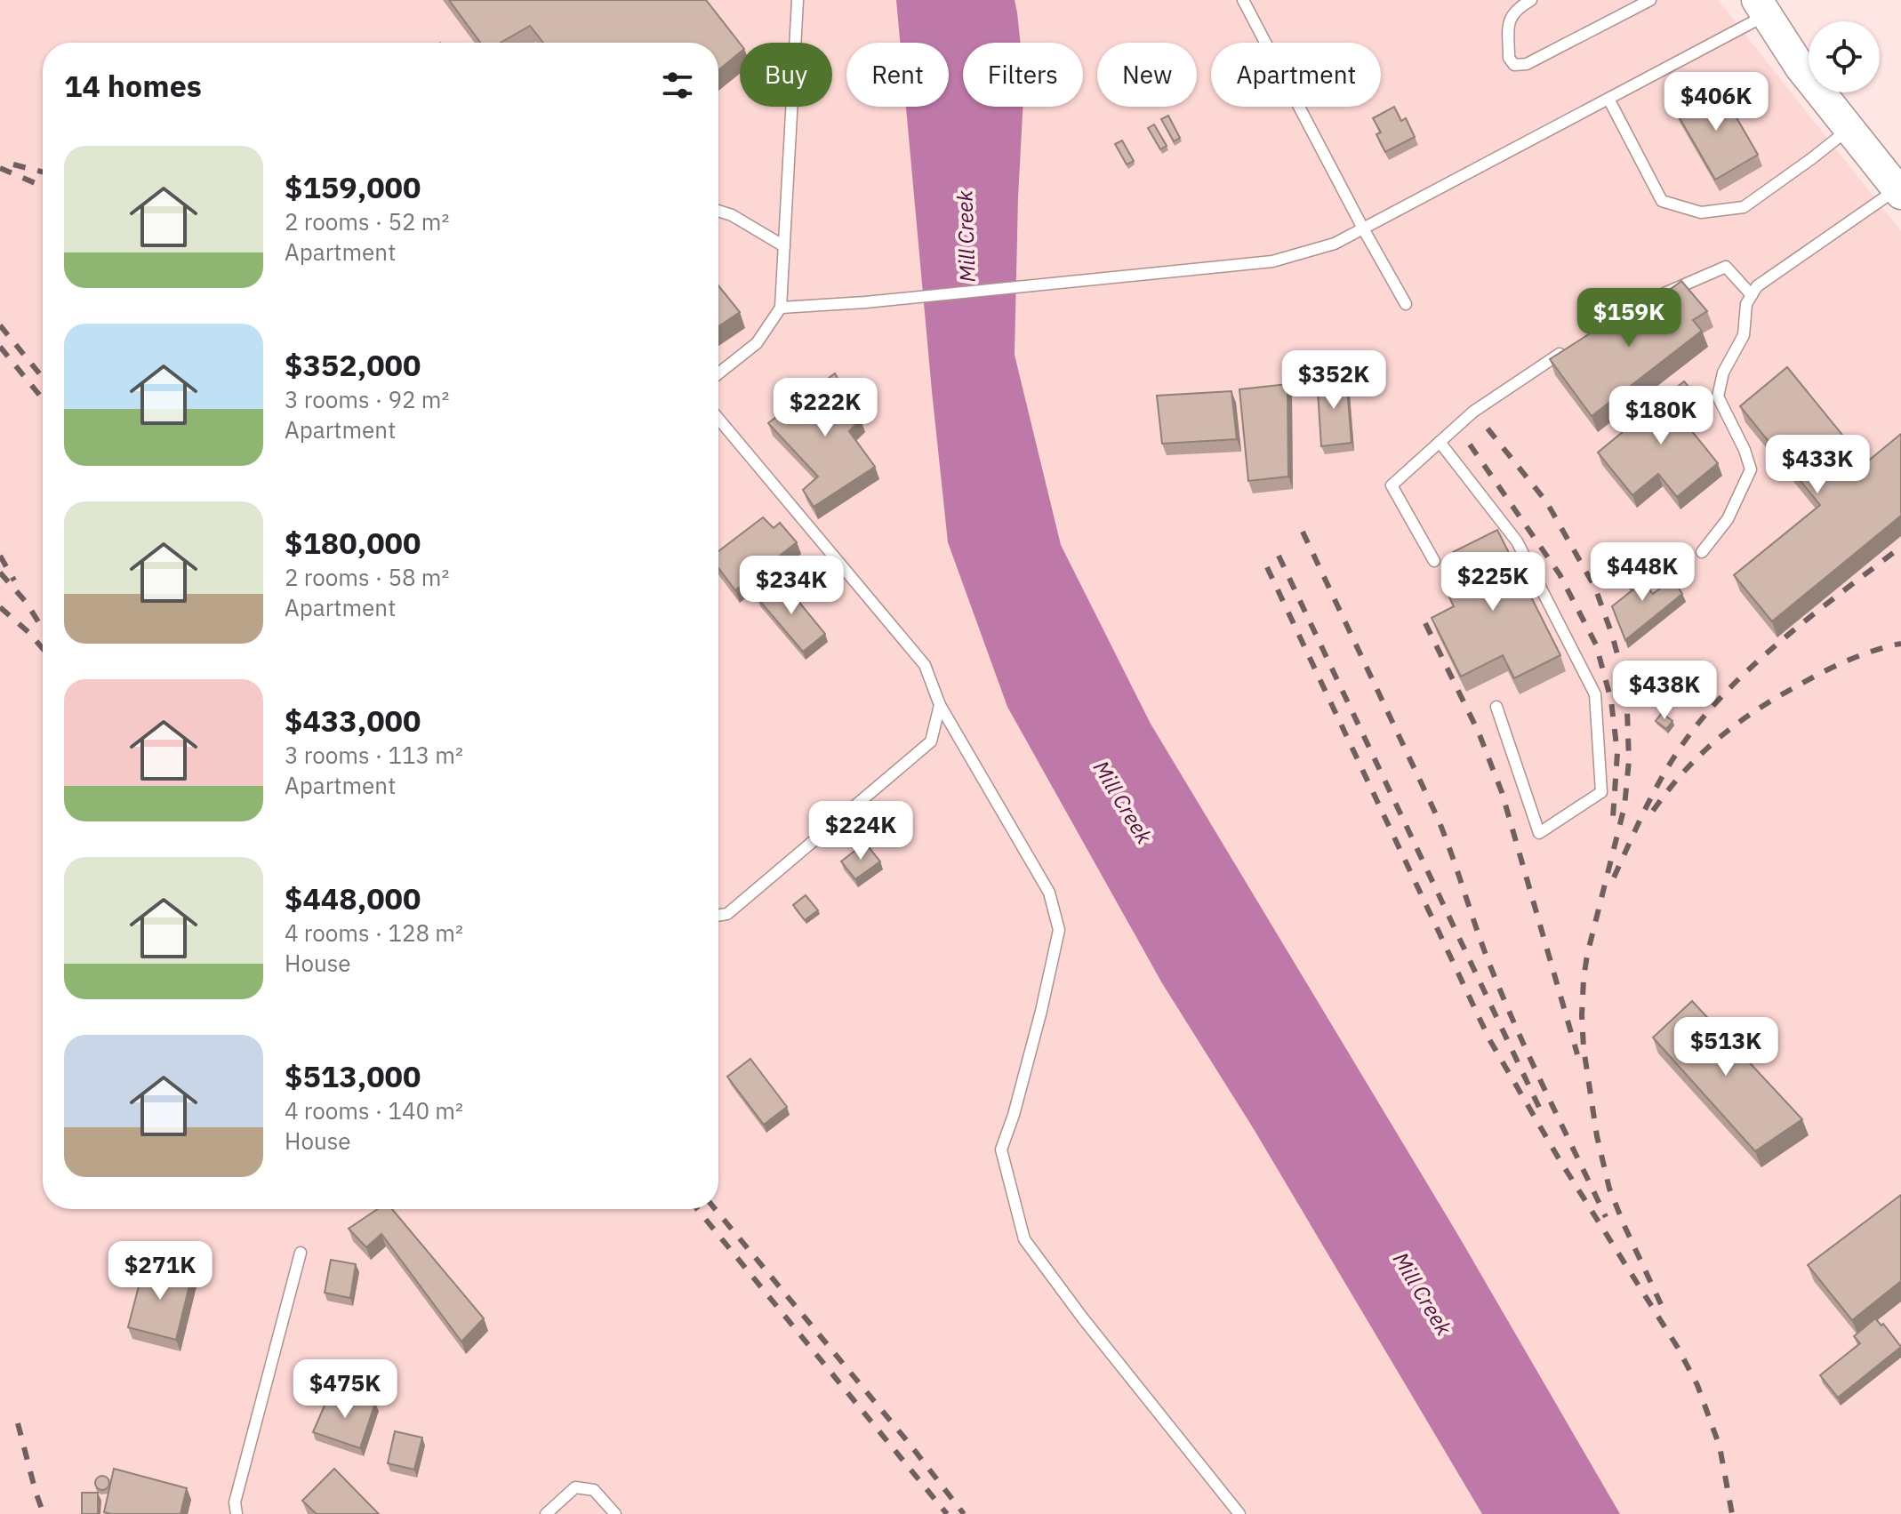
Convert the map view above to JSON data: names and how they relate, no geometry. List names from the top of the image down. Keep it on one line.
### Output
{"water":["Mill Creek"],"page":{"chip":["Buy","Rent","Filters","New","Apartment"],"heading":"14 homes","price":["$406K","$159K","$352K","$222K","$180K","$433K","$448K","$225K","$234K","$438K","$224K","$513K","$271K","$475K"],"list":[{"name":"$159,000","note":"2 rooms · 52 m² · Apartment"},{"name":"$352,000","note":"3 rooms · 92 m² · Apartment"},{"name":"$180,000","note":"2 rooms · 58 m² · Apartment"},{"name":"$433,000","note":"3 rooms · 113 m² · Apartment"},{"name":"$448,000","note":"4 rooms · 128 m² · House"},{"name":"$513,000","note":"4 rooms · 140 m² · House"}]}}
